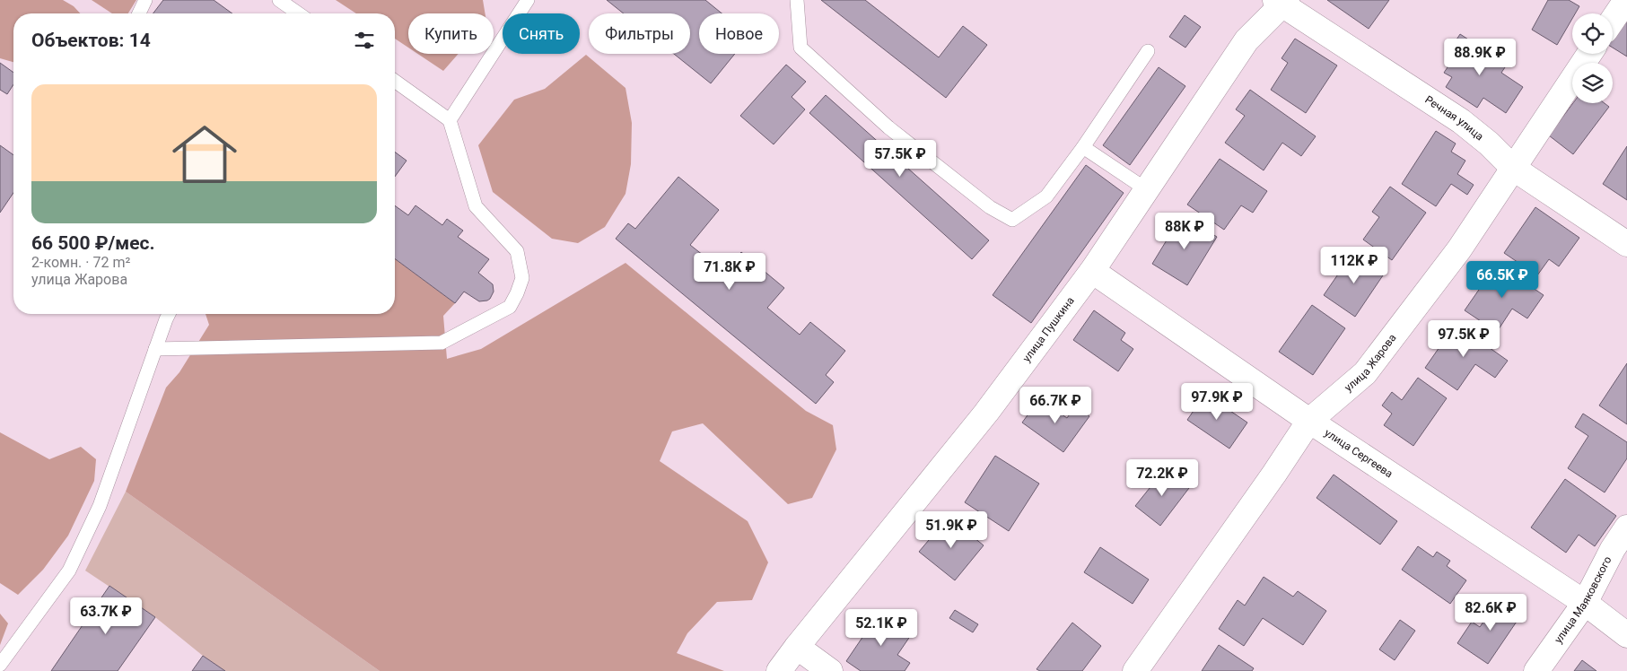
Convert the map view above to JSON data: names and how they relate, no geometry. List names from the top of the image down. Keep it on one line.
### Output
{"streets":{"street":["Речная улица","улица Пушкина","улица Жарова","улица Сергеева","улица Маяковского"]},"crossings":[["Речная улица","улица Пушкина"],["Речная улица","улица Жарова"],["улица Пушкина","улица Сергеева"],["улица Жарова","улица Сергеева"],["улица Сергеева","улица Маяковского"]],"page":{"chip":["Купить","Снять","Фильтры","Новое"],"heading":"Объектов: 14","price":["88.9K ₽","57.5K ₽","88K ₽","112K ₽","71.8K ₽","66.5K ₽","97.5K ₽","97.9K ₽","66.7K ₽","72.2K ₽","51.9K ₽","82.6K ₽","63.7K ₽","52.1K ₽"],"list":[{"name":"66 500 ₽/мес.","note":"2-комн. · 72 m² · улица Жарова"}]}}
